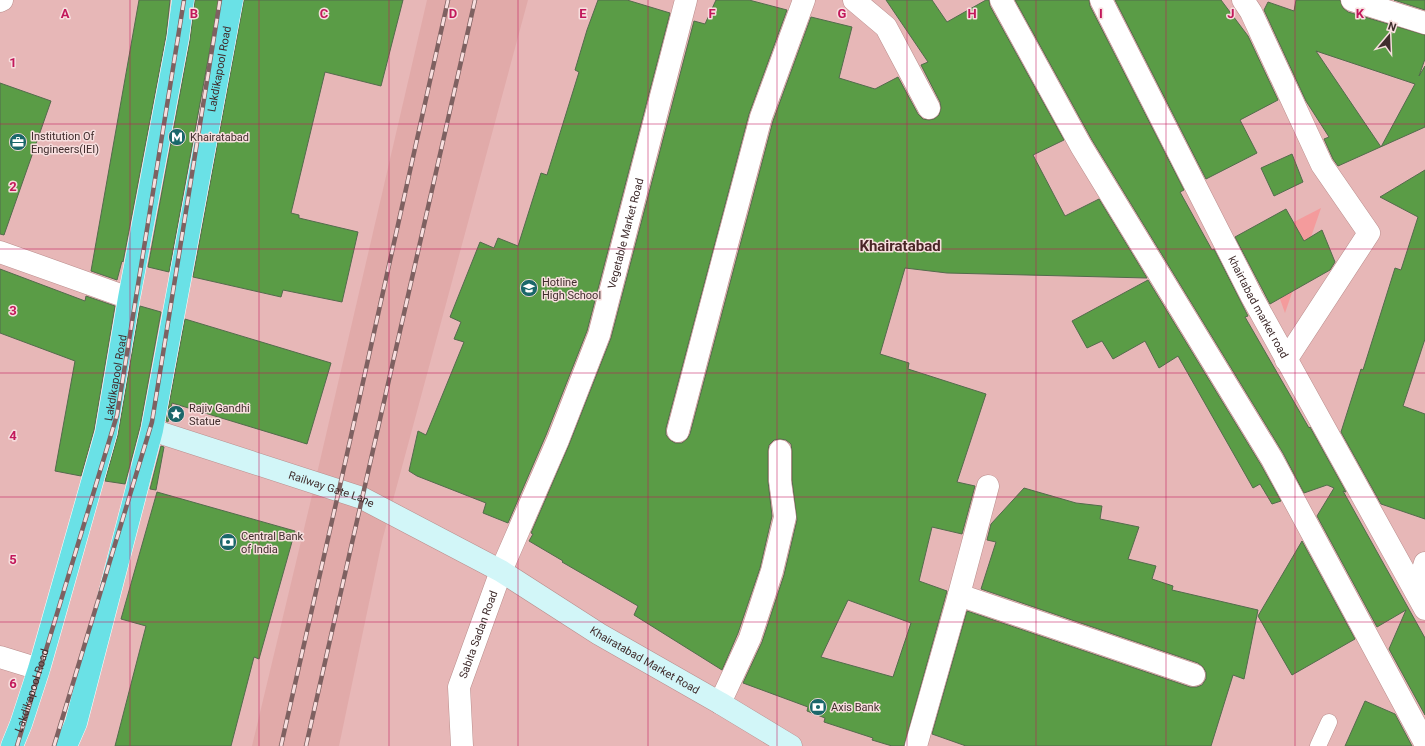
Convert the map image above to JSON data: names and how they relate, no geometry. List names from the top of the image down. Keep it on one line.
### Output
{"streets":{"highway":["Lakdikapool Road"],"street":["Vegetable Market Road","khairtabad market road","Railway Gate Lane","Sabita Sadan Road","Khairatabad Market Road"]},"crossings":[["Lakdikapool Road","Railway Gate Lane"],["Vegetable Market Road","Railway Gate Lane"],["Vegetable Market Road","Sabita Sadan Road"],["Vegetable Market Road","Khairatabad Market Road"],["Railway Gate Lane","Sabita Sadan Road"],["Railway Gate Lane","Khairatabad Market Road"],["Sabita Sadan Road","Khairatabad Market Road"]],"districts":["Khairatabad"],"places":{"metro station":["Khairatabad"],"office":["Institution Of Engineers(IEI)"],"school or university":["Hotline High School"],"place":["Rajiv Gandhi Statue"],"bank":["Central Bank of India","Axis Bank"]},"north":"top","grid":{"columns":["A","B","C","D","E","F","G","H","I","J","K"],"rows":["1","2","3","4","5","6"]}}
